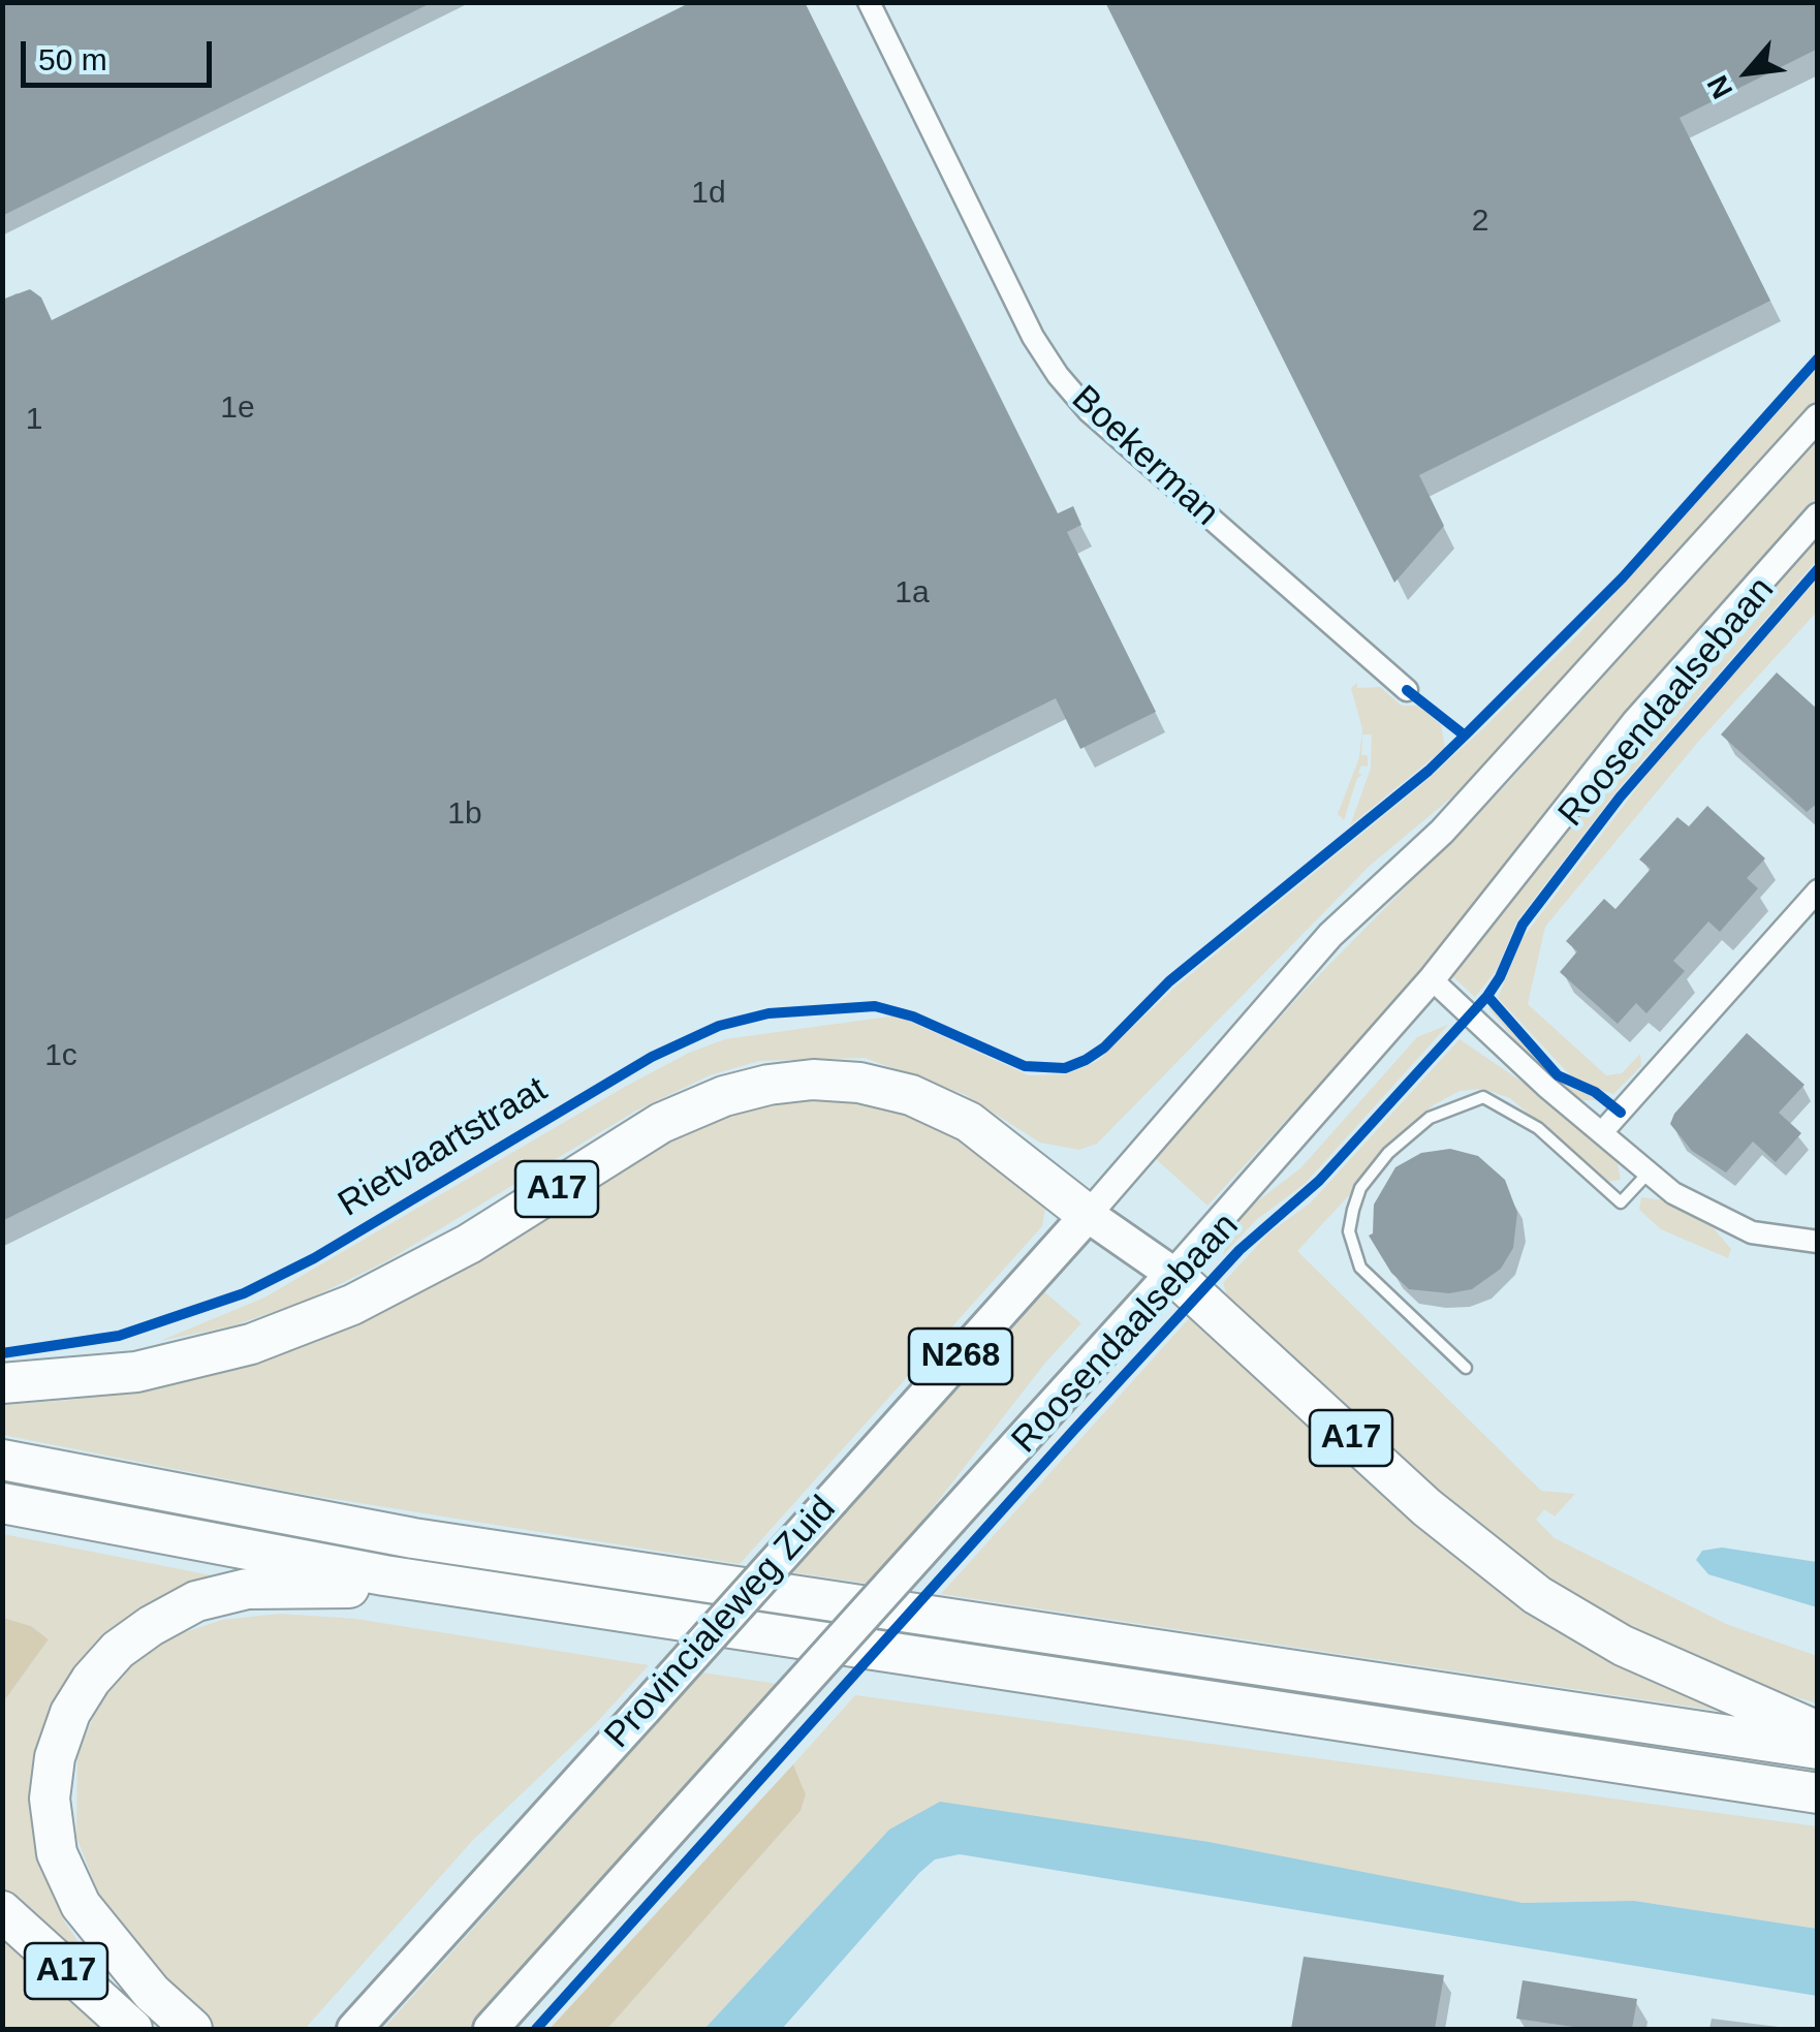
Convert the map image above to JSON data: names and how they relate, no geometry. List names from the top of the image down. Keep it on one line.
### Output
{"streets":{"highway":["A17"],"main road":["N268","Provincialeweg Zuid"],"street":["Boekerman","Roosendaalsebaan"],"cycle path":["Rietvaartstraat"]},"crossings":[["Roosendaalsebaan","A17"],["Roosendaalsebaan","N268"],["Roosendaalsebaan","Provincialeweg Zuid"],["A17","N268"],["A17","Provincialeweg Zuid"]],"house_numbers":["1d","2","1e","1","1a","1b","1c"],"scale_bar":"50 m","north":"bottom left"}
